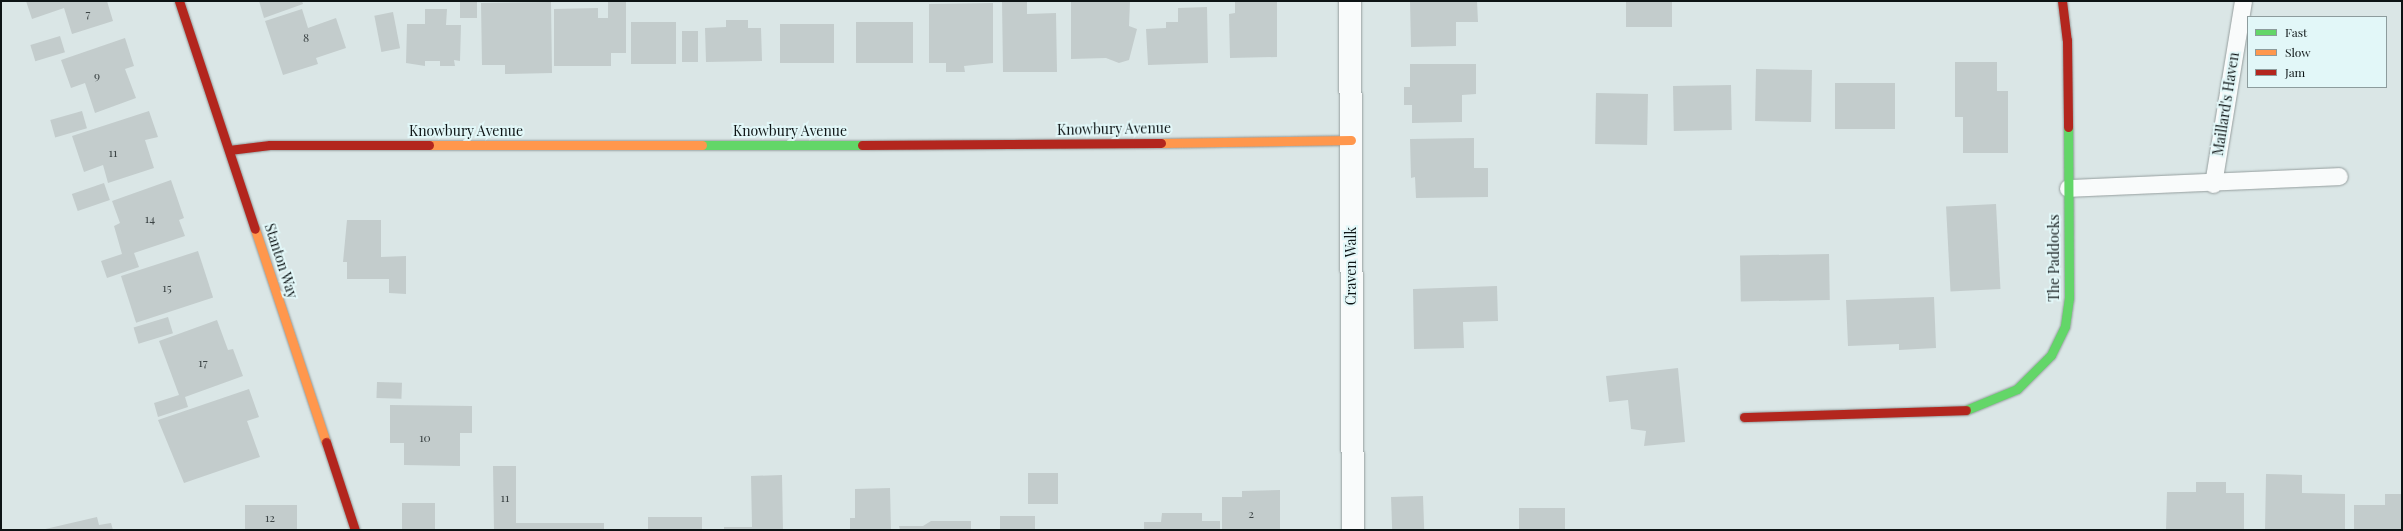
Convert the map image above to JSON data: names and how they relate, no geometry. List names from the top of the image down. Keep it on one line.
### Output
{"streets":{"street":["Knowbury Avenue","The Paddocks","Stanton Way","Craven Walk"],"lane":["Maillard's Haven"]},"crossings":[["Knowbury Avenue","Stanton Way"],["Knowbury Avenue","Craven Walk"]],"house_numbers":["7","8","9","11","14","15","17","10","11","2","12"],"legend":["Fast","Slow","Jam"]}
